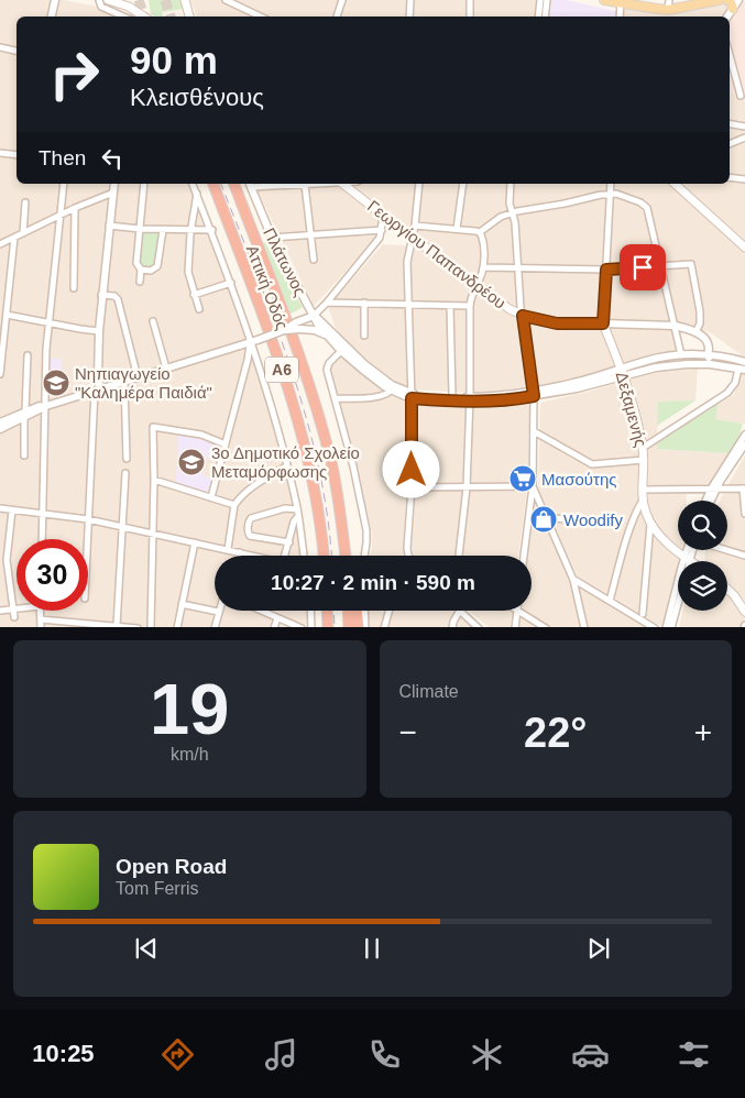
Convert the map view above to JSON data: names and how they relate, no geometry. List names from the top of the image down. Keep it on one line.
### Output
{"streets":{"highway":["Αττική Οδός","Α6"],"main road":["Γεωργίου Παπανδρέου","Δεξαμενής"],"street":["Πλάτωνος"]},"crossings":[["Γεωργίου Παπανδρέου","Δεξαμενής"]],"places":{"school or university":["Νηπιαγωγείο \"Καλημέρα Παιδιά\"","3ο Δημοτικό Σχολείο Μεταμόρφωσης"],"supermarket":["Μασούτης"],"shop":["Woodify"]},"page":{"turn":["90 m","Κλεισθένους"],"then":"Then","limit":"30","trip":"10:27 · 2 min · 590 m","tile":[["19","km/h"],"Climate"],"heat":["−","22°","+"],"song":["Open Road","Tom Ferris"],"tabs":"10:25"}}
